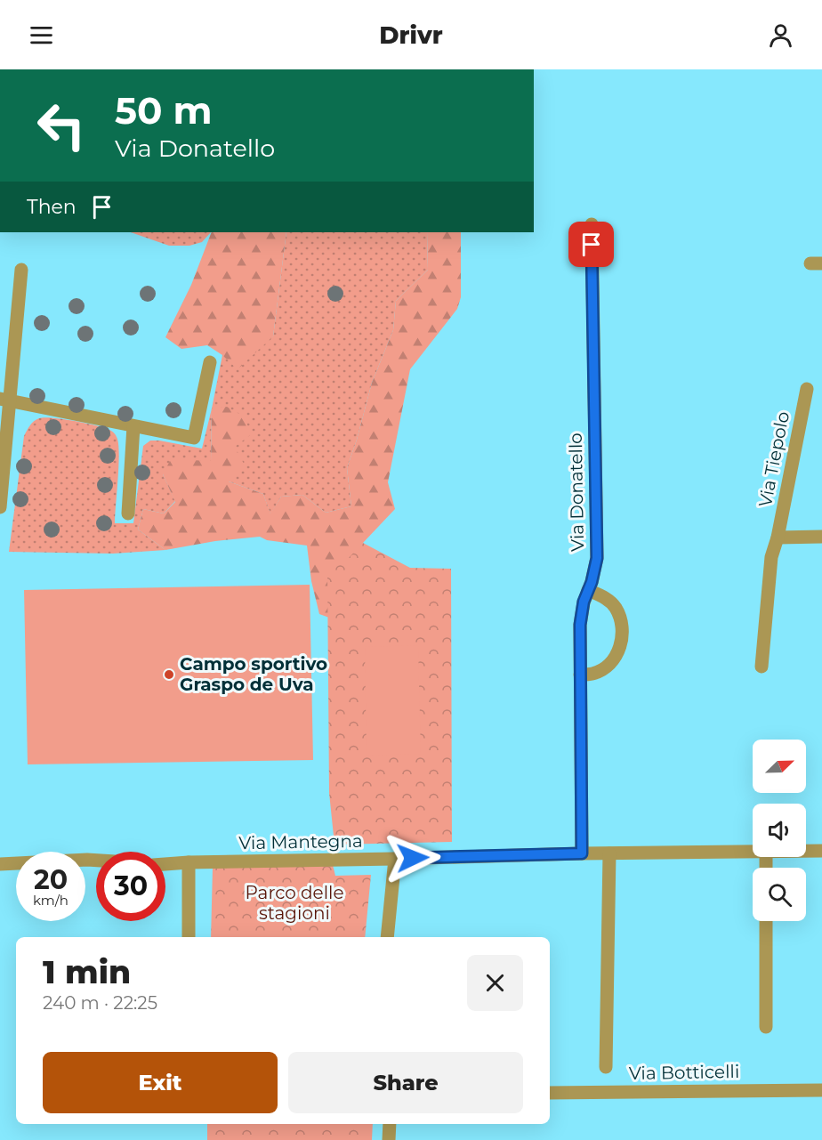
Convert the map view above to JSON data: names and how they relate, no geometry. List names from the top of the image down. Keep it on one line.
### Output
{"streets":{"street":["Via Tiepolo","Via Donatello","Via Mantegna","Via Botticelli"]},"crossings":[["Via Donatello","Via Mantegna"]],"parks":["Parco delle stagioni"],"places":["Campo sportivo Graspo de Uva"],"north":"top right","page":{"header":"Drivr","turn":["50 m","Via Donatello"],"then":"Then","speed":"20 km/h","limit":"30","heading":["1 min","240 m · 22:25"],"buttons":["Exit","Share"]}}
